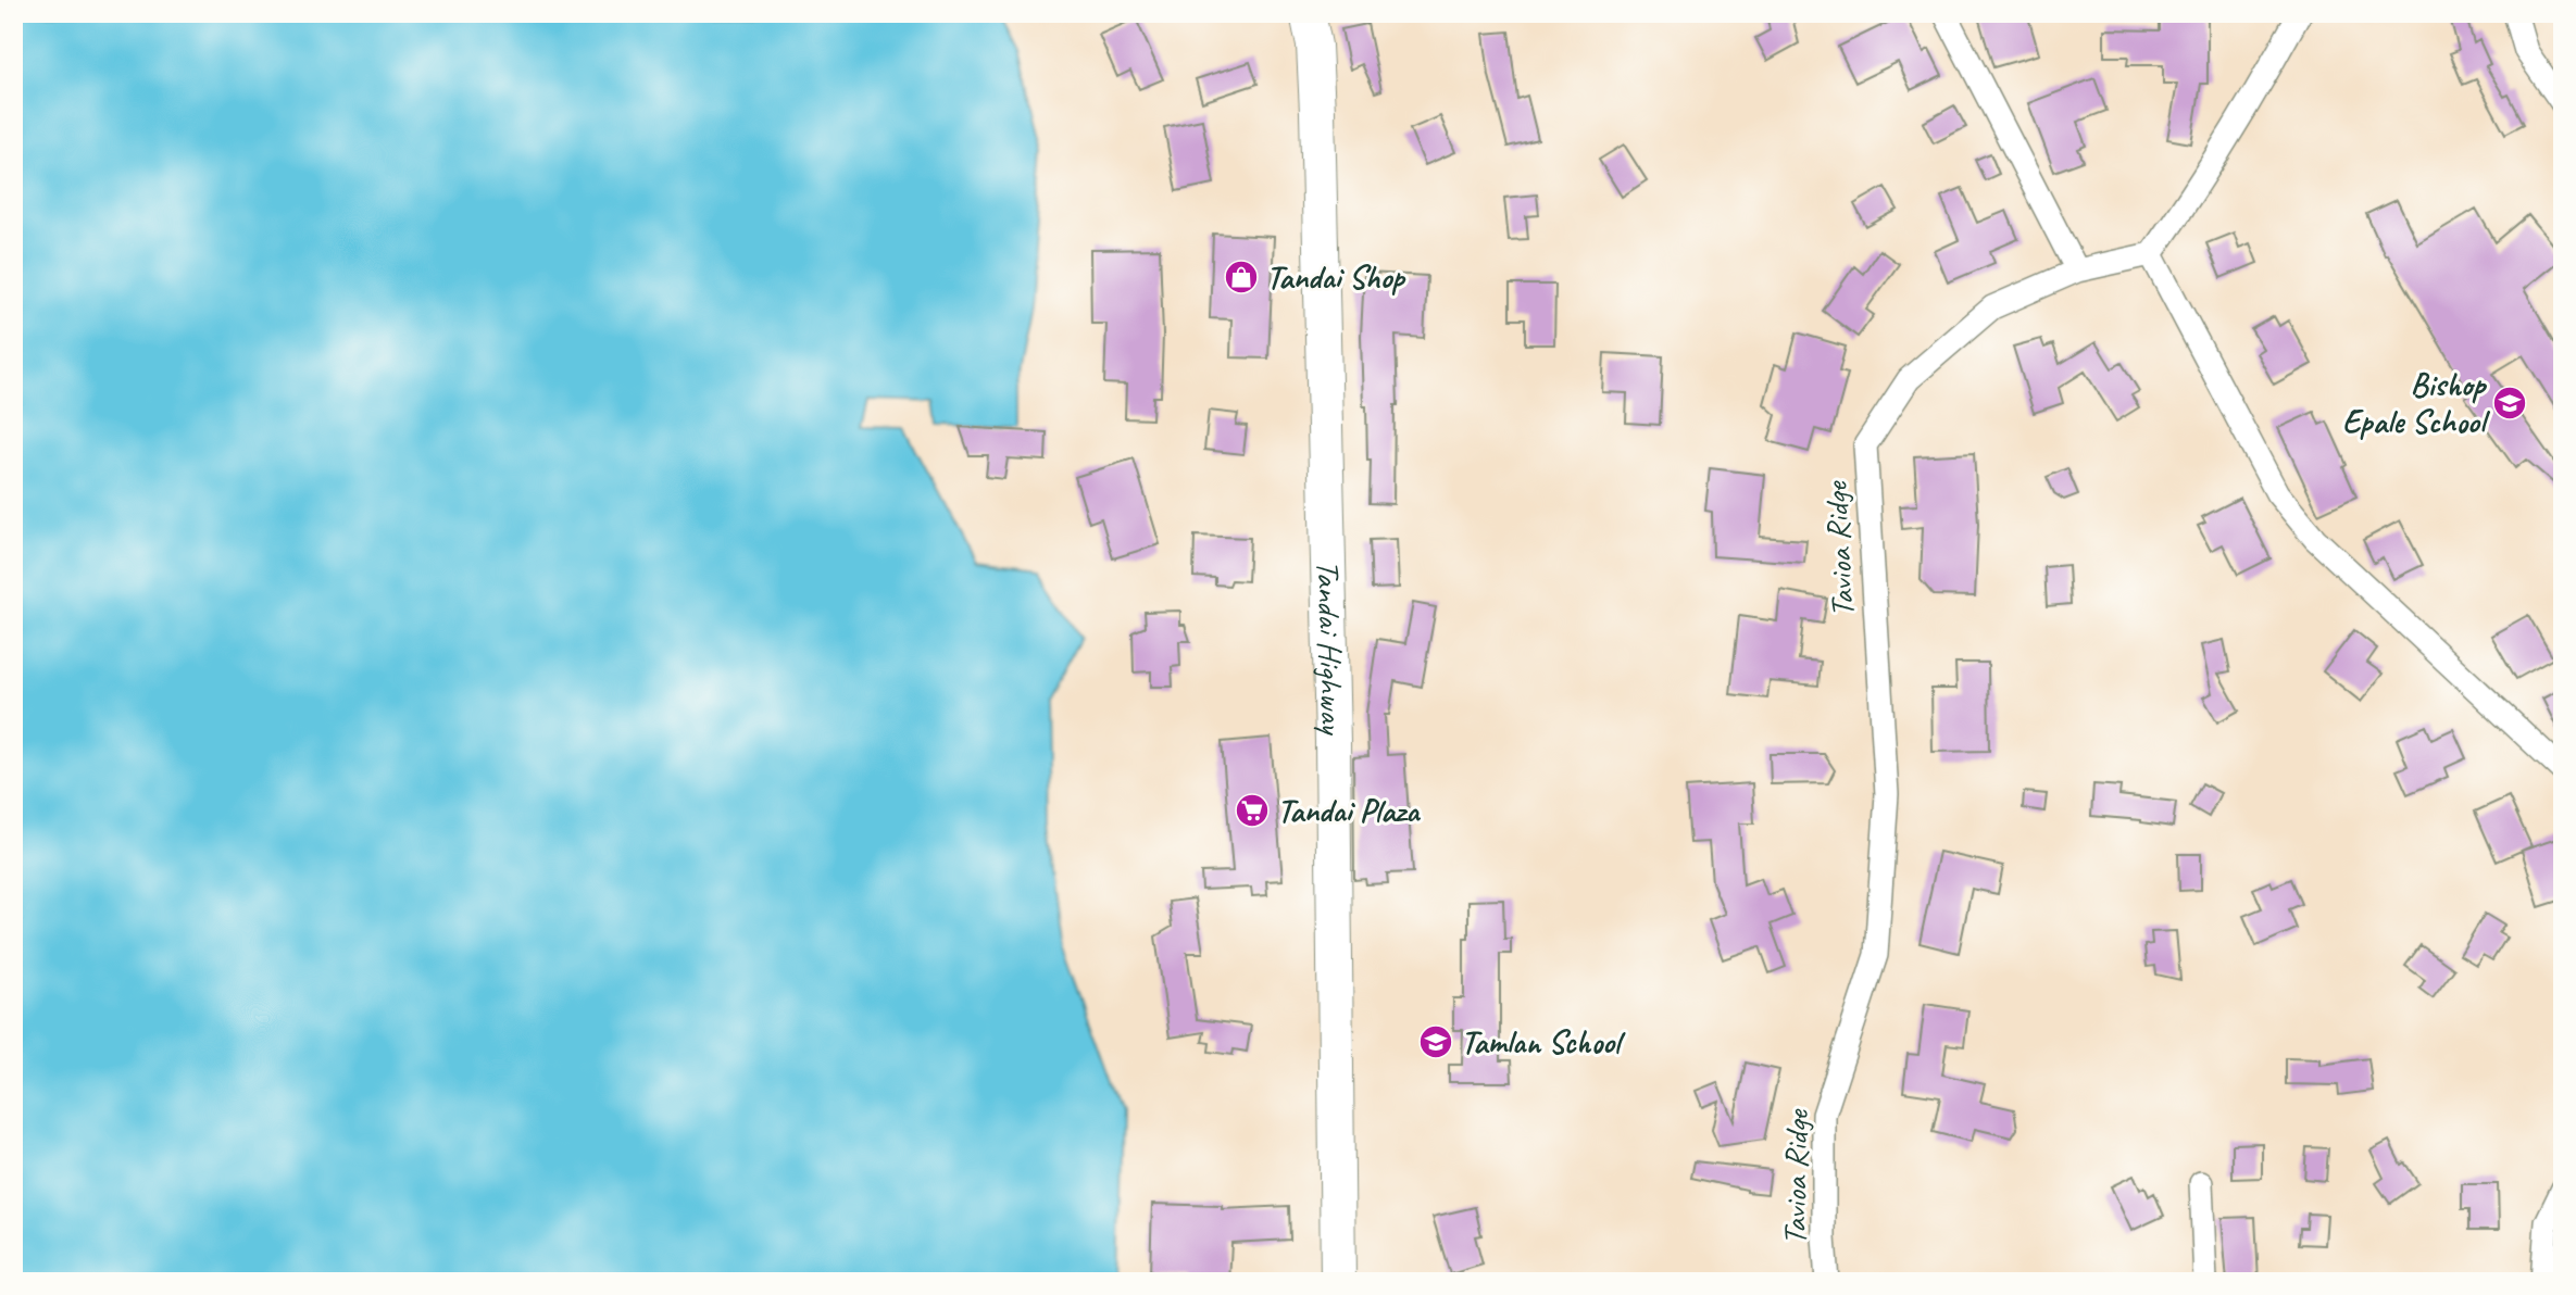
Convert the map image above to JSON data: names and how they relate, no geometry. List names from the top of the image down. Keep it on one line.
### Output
{"streets":{"main road":["Tandai Highway"],"street":["Tavioa Ridge"]},"places":{"shop":["Tandai Shop"],"school or university":["Bishop Epale School","Tamlan School"],"supermarket":["Tandai Plaza"]}}
